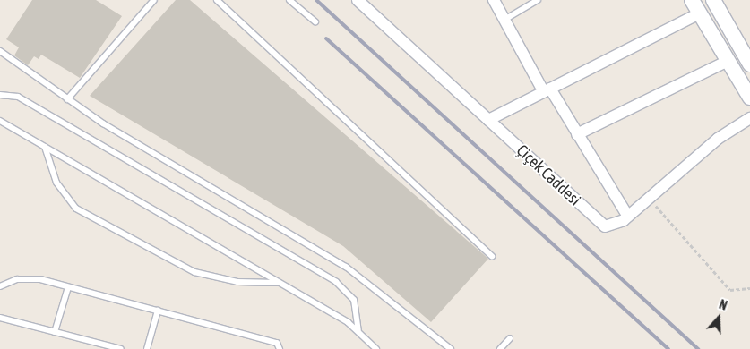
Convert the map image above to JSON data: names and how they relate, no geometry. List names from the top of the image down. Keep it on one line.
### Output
{"streets":{"street":["Çiçek Caddesi"]},"north":"top"}
